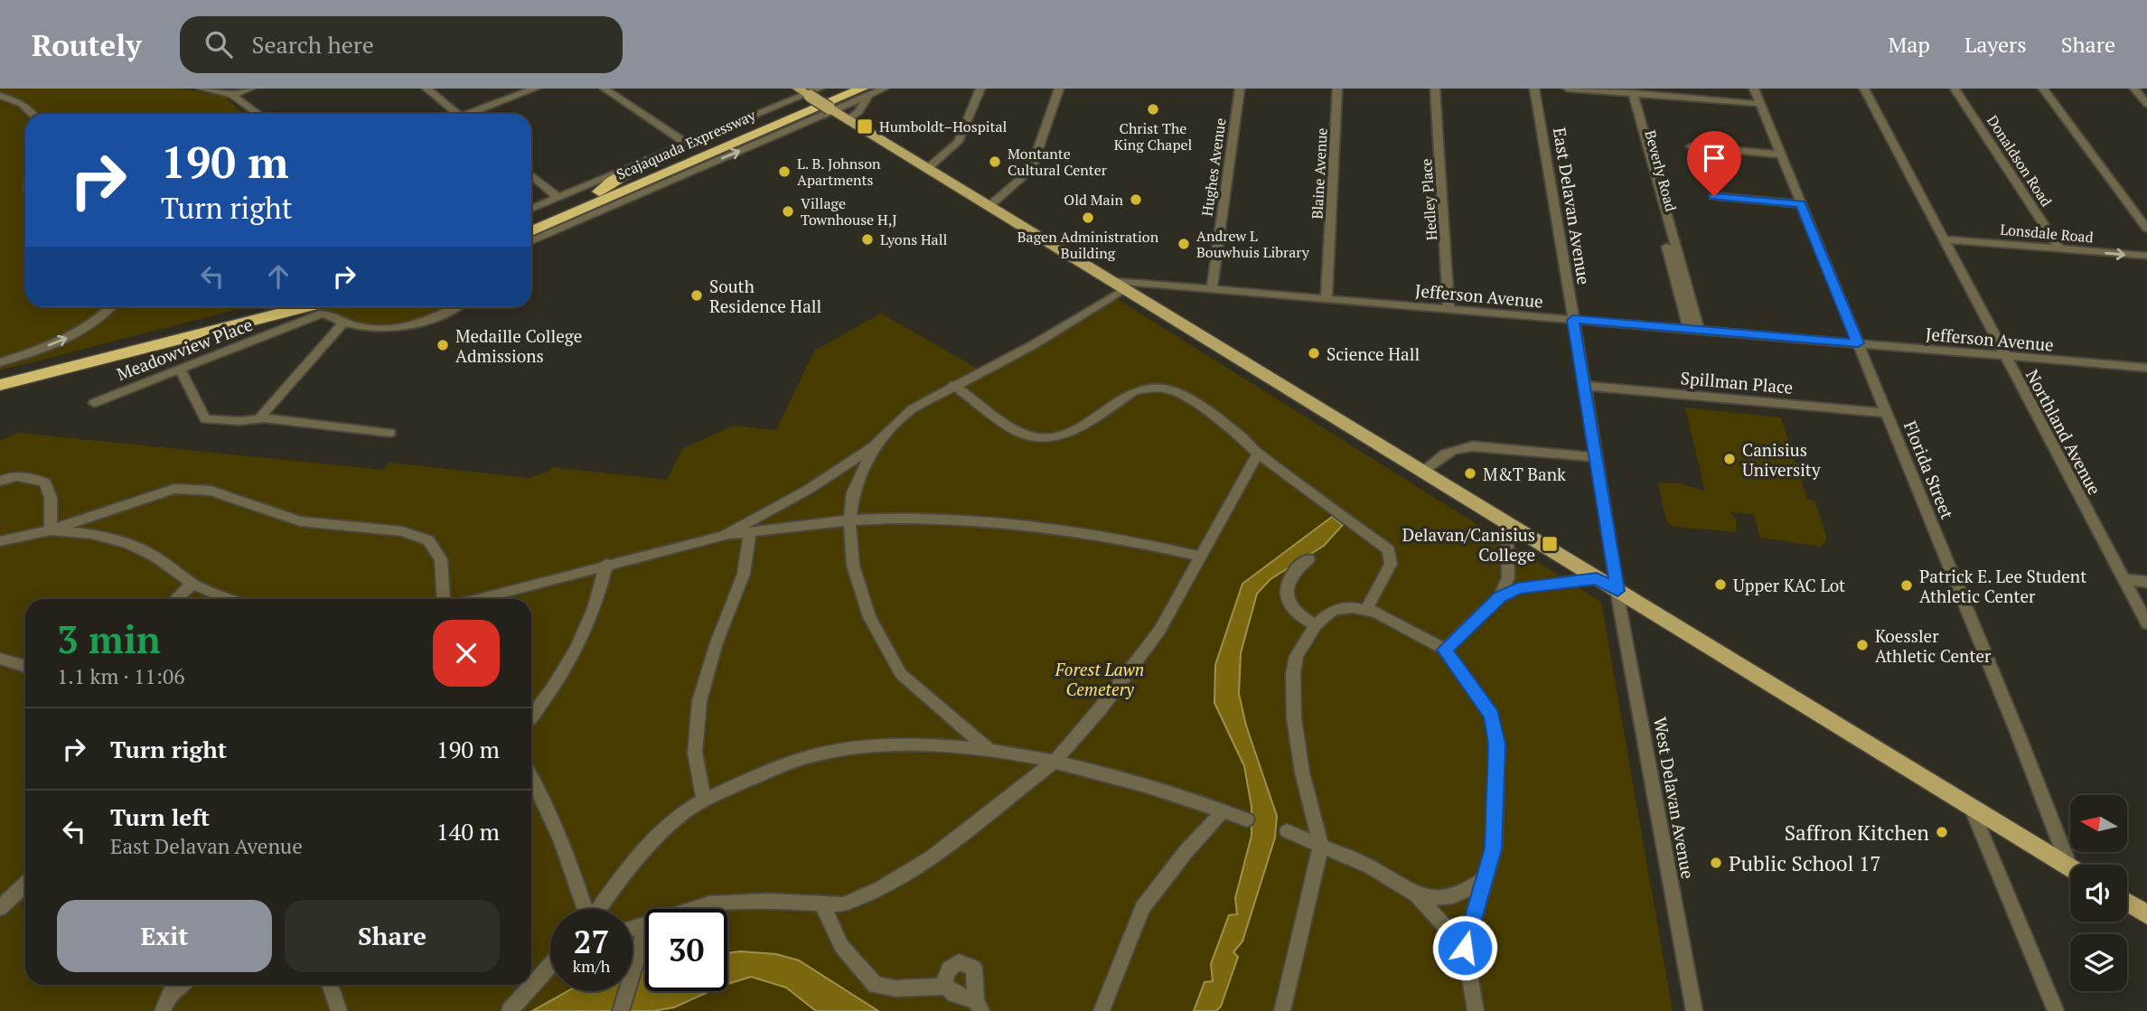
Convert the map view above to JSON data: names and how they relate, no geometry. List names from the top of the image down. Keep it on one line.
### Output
{"streets":{"highway":["Scajaquada Expressway"],"street":["Donaldson Road","Hughes Avenue","Beverly Road","Blaine Avenue","Hedley Place","East Delavan Avenue","Lonsdale Road","Jefferson Avenue","Meadowview Place","Spillman Place","Northland Avenue","Florida Street","West Delavan Avenue"]},"crossings":[["Donaldson Road","Lonsdale Road"],["Hughes Avenue","Jefferson Avenue"],["Beverly Road","Jefferson Avenue"],["Blaine Avenue","Jefferson Avenue"],["Hedley Place","Jefferson Avenue"],["East Delavan Avenue","Jefferson Avenue"],["East Delavan Avenue","Spillman Place"],["East Delavan Avenue","West Delavan Avenue"],["Lonsdale Road","Northland Avenue"],["Jefferson Avenue","Northland Avenue"],["Jefferson Avenue","Florida Street"],["Spillman Place","Florida Street"]],"one_way":["Lonsdale Road"],"parks":["Forest Lawn Cemetery"],"places":{"other":["Christ The King Chapel","Montante Cultural Center","L. B. Johnson Apartments","Old Main","Village Townhouse H,J","Bagen Administration Building","Lyons Hall","Andrew L Bouwhuis Library","South Residence Hall","Medaille College Admissions","Science Hall","Canisius University","M&T Bank","Upper KAC Lot","Patrick E. Lee Student Athletic Center","Koessler Athletic Center","Saffron Kitchen","Public School 17"],"transit":["Humboldt–Hospital","Delavan/Canisius College"]},"north":"left","page":{"header":"Routely","search":"Search here","nav":["Map","Layers","Share"],"turn":["190 m","Turn right"],"heading":["3 min","1.1 km · 11:06"],"list":[{"name":"Turn right","value":"190 m"},{"name":"Turn left","note":"East Delavan Avenue","value":"140 m"}],"buttons":["Exit","Share"],"speed":"27 km/h","limit":"30"}}
